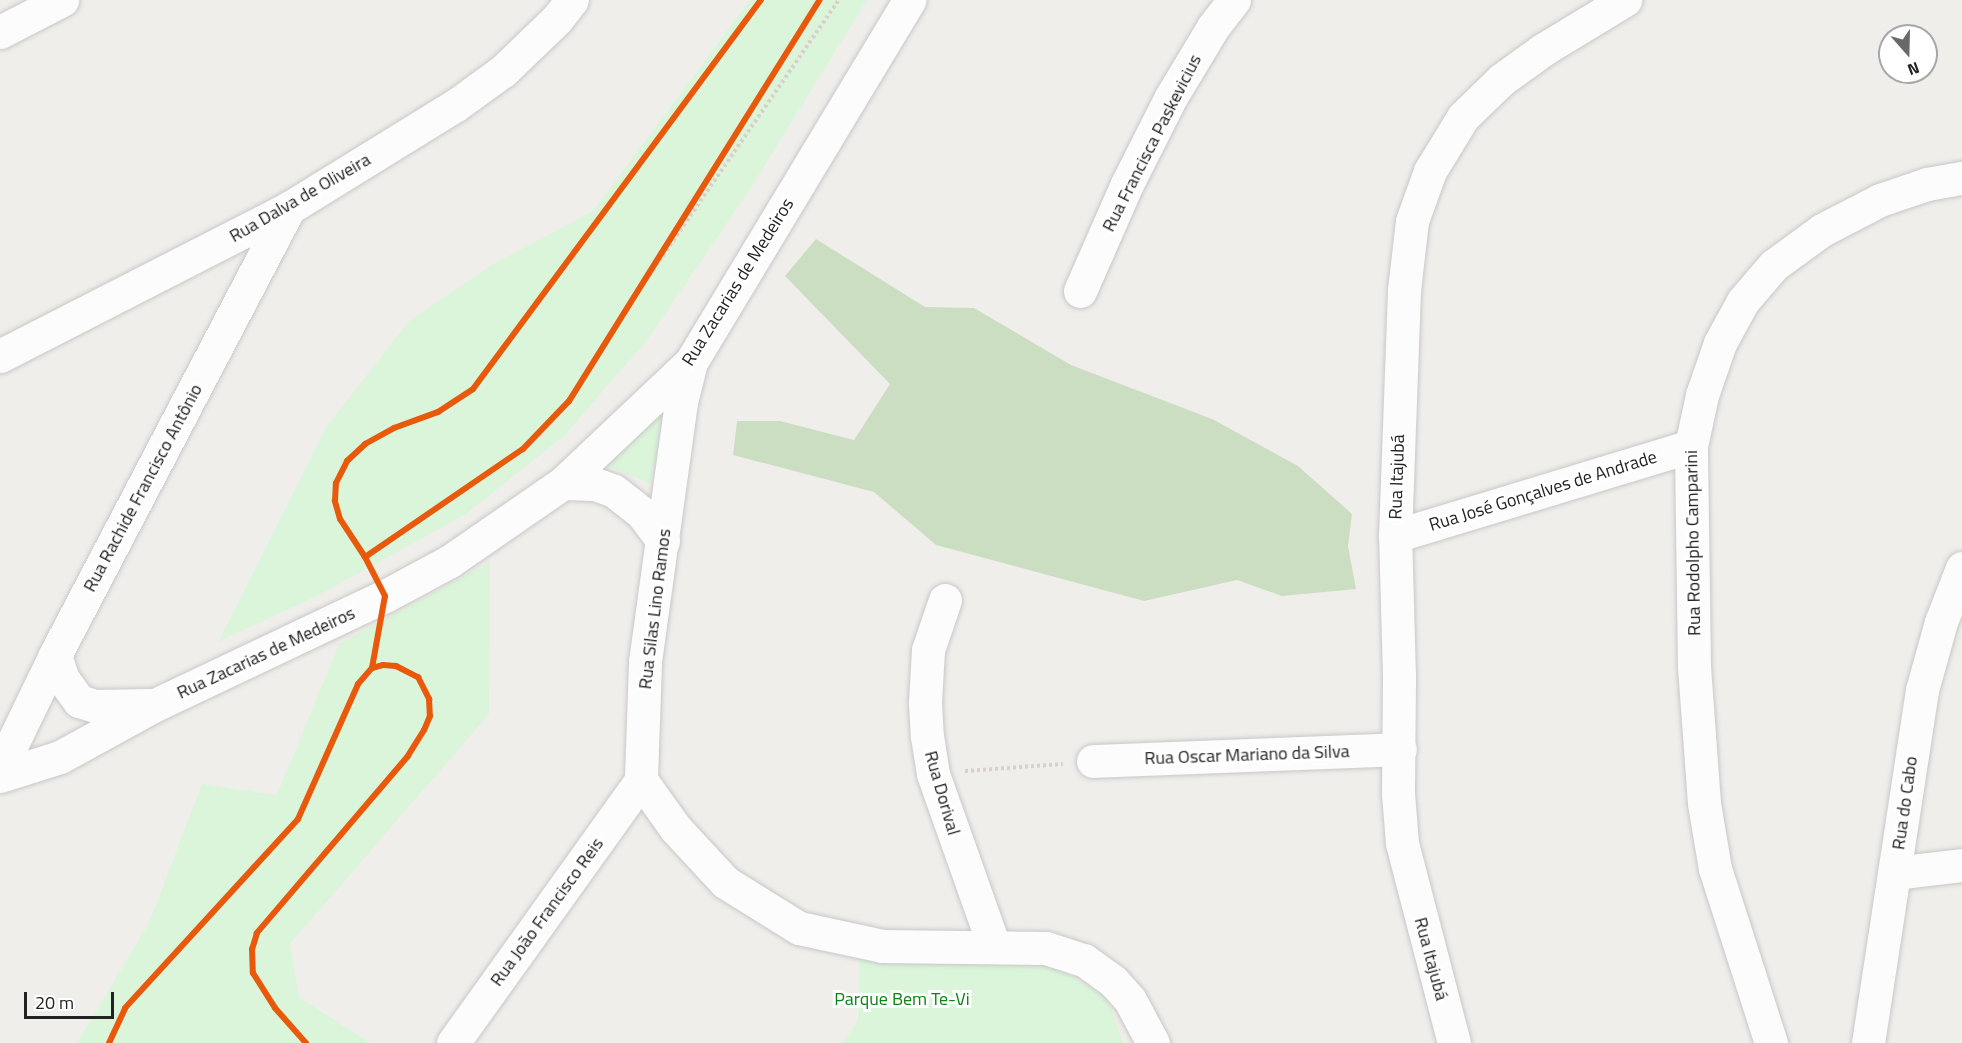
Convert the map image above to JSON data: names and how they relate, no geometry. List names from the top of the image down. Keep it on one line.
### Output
{"streets":{"street":["Rua Francisca Paskevicius","Rua Dalva de Oliveira","Rua Zacarias de Medeiros","Rua Itajubá","Rua Rachide Francisco Antônio","Rua José Gonçalves de Andrade","Rua Rodolpho Camparini","Rua Silas Lino Ramos","Rua Oscar Mariano da Silva","Rua Dorival","Rua do Cabo","Rua João Francisco Reis"]},"crossings":[["Rua Dalva de Oliveira","Rua Rachide Francisco Antônio"],["Rua Zacarias de Medeiros","Rua Silas Lino Ramos"],["Rua Itajubá","Rua José Gonçalves de Andrade"],["Rua Itajubá","Rua Oscar Mariano da Silva"],["Rua José Gonçalves de Andrade","Rua Rodolpho Camparini"],["Rua Silas Lino Ramos","Rua João Francisco Reis"]],"parks":["Parque Bem Te-Vi"],"scale_bar":"20 m","north":"bottom"}
